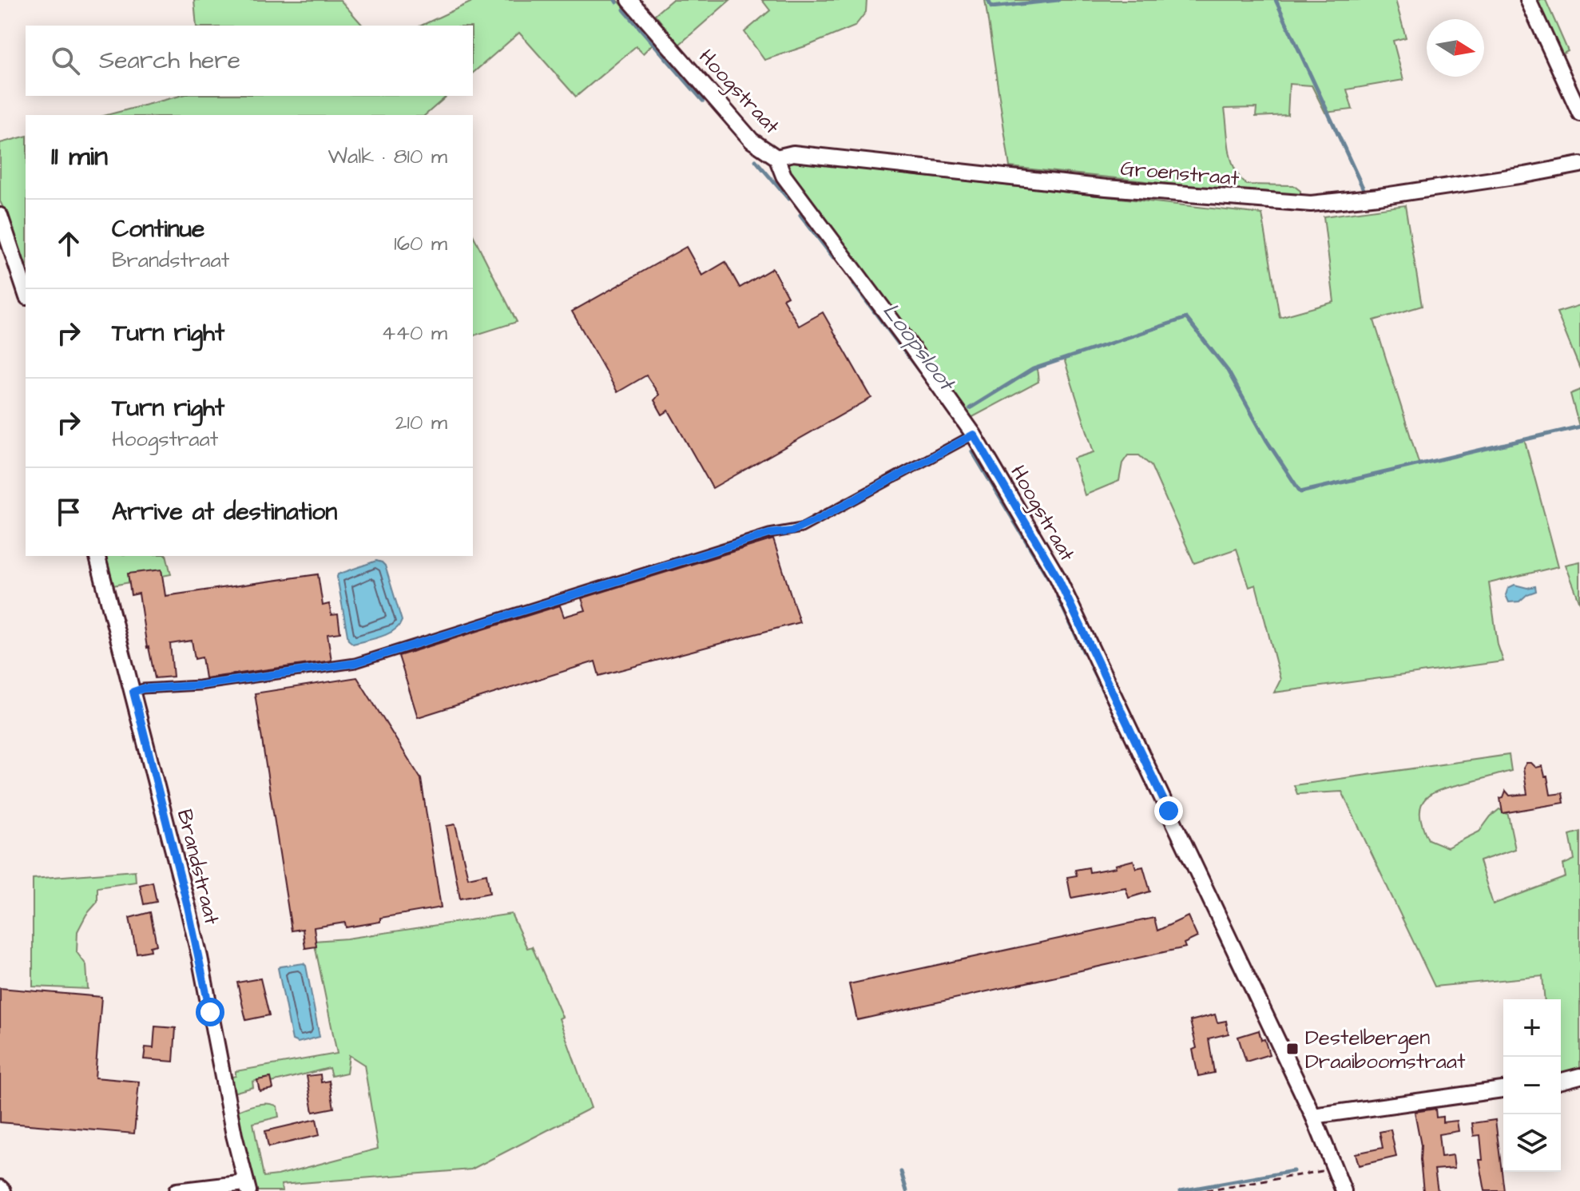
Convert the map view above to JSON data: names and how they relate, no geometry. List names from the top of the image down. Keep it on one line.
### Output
{"streets":{"street":["Hoogstraat","Groenstraat","Brandstraat"]},"crossings":[["Hoogstraat","Groenstraat"]],"water":["Loopsloot"],"places":{"transit":["Destelbergen Draaiboomstraat"]},"north":"right","page":{"search":"Search here","heading":["11 min","Walk · 810 m"],"list":[["Continue","Brandstraat","160 m"],["Turn right","440 m"],["Turn right","Hoogstraat","210 m"],"Arrive at destination"],"map_buttons":["+","−"]}}
